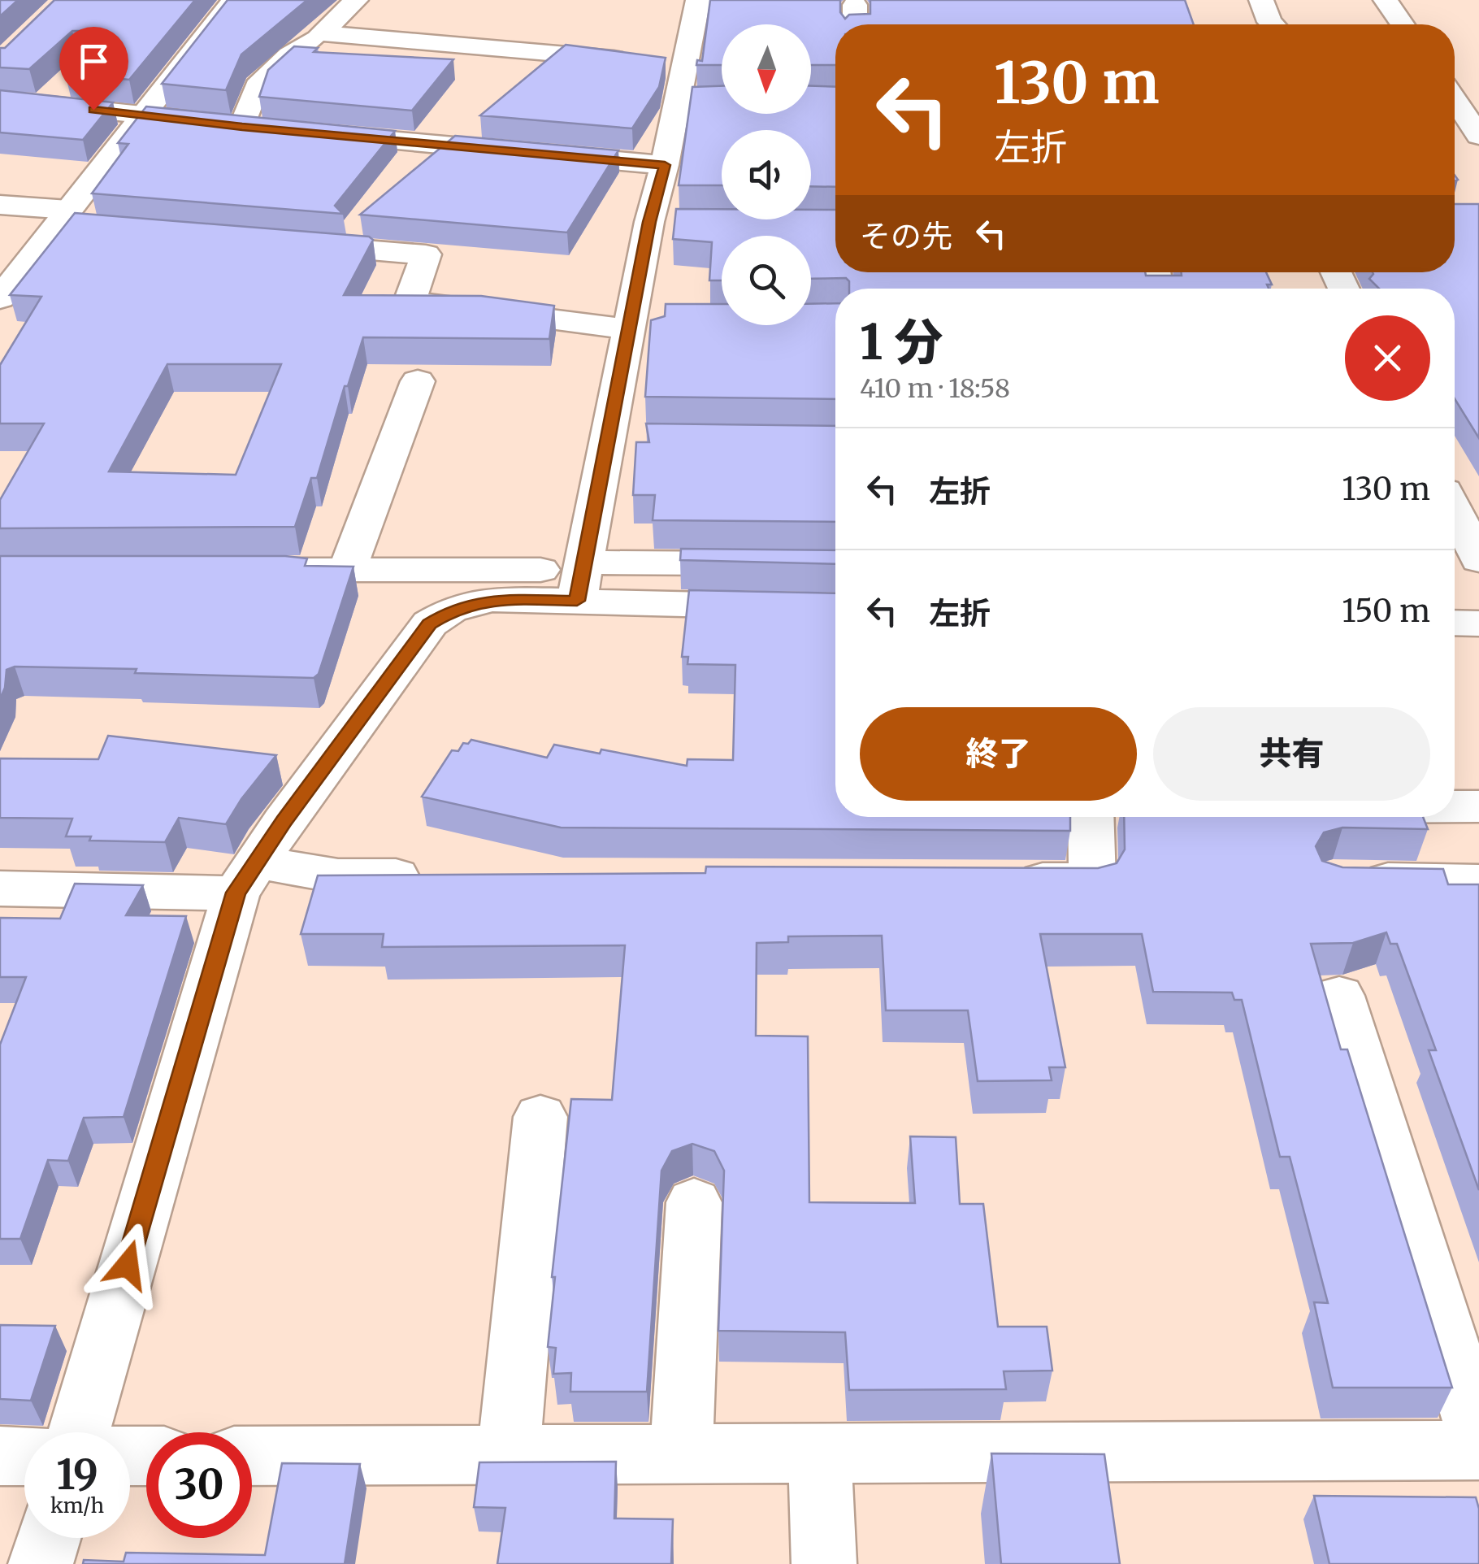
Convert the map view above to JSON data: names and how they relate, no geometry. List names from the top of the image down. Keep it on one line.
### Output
{"north":"bottom","page":{"turn":["130 m","左折"],"then":"その先","heading":["1 分","410 m · 18:58"],"list":[{"name":"左折","value":"130 m"},{"name":"左折","value":"150 m"}],"buttons":["終了","共有"],"speed":"19 km/h","limit":"30"}}
